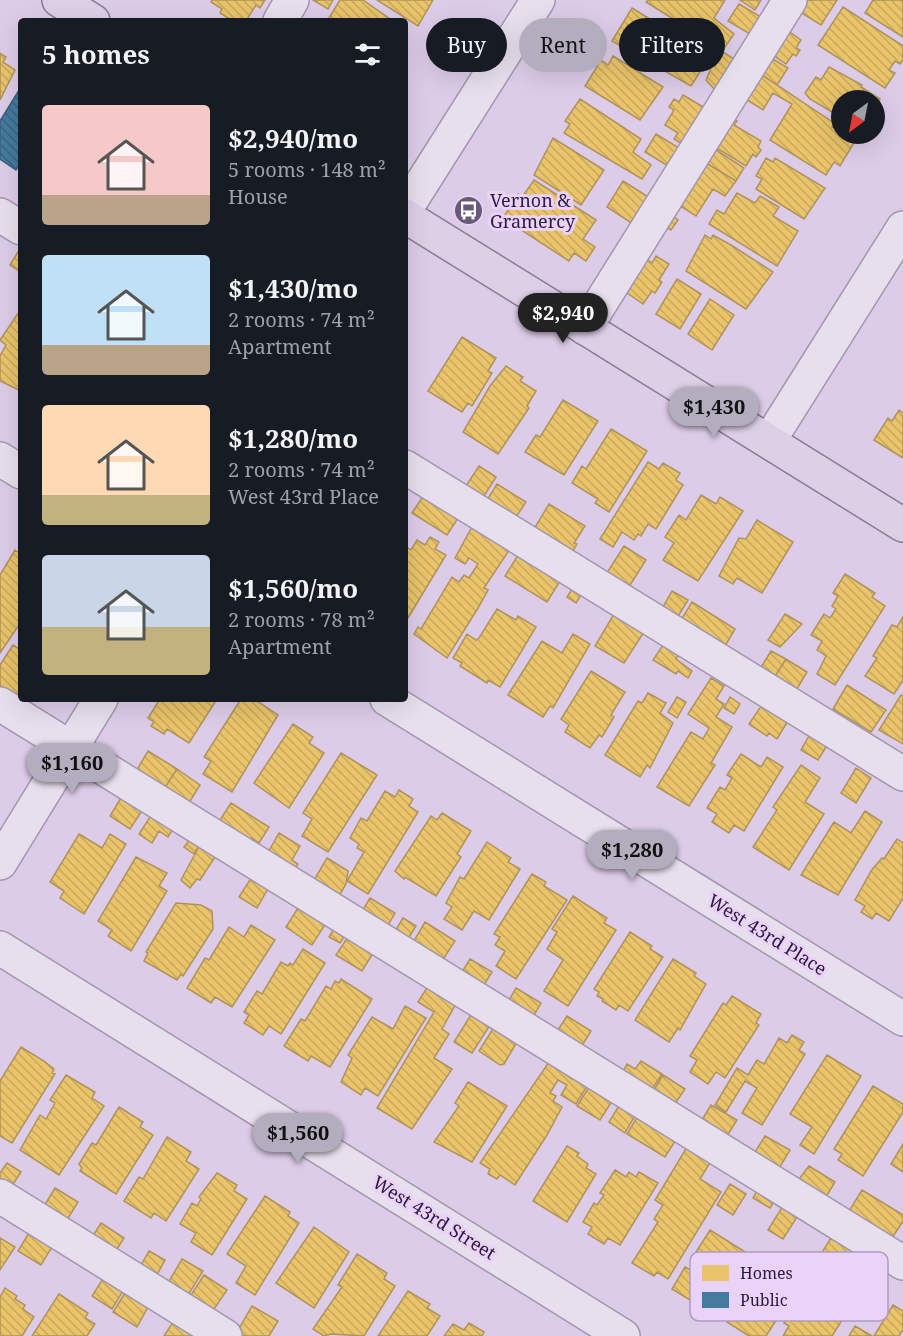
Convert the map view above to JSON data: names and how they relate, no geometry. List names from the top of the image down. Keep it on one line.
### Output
{"streets":{"street":["West 43rd Place","West 43rd Street"]},"places":{"bus stop":["Vernon & Gramercy"]},"legend":["Homes","Public"],"north":"bottom left","page":{"chip":["Buy","Rent","Filters"],"heading":"5 homes","list":[{"name":"$2,940/mo","note":"5 rooms · 148 m² · House"},{"name":"$1,430/mo","note":"2 rooms · 74 m² · Apartment"},{"name":"$1,280/mo","note":"2 rooms · 74 m² · West 43rd Place"},{"name":"$1,560/mo","note":"2 rooms · 78 m² · Apartment"}],"price":["$2,940","$1,430","$1,160","$1,280","$1,560"]}}
